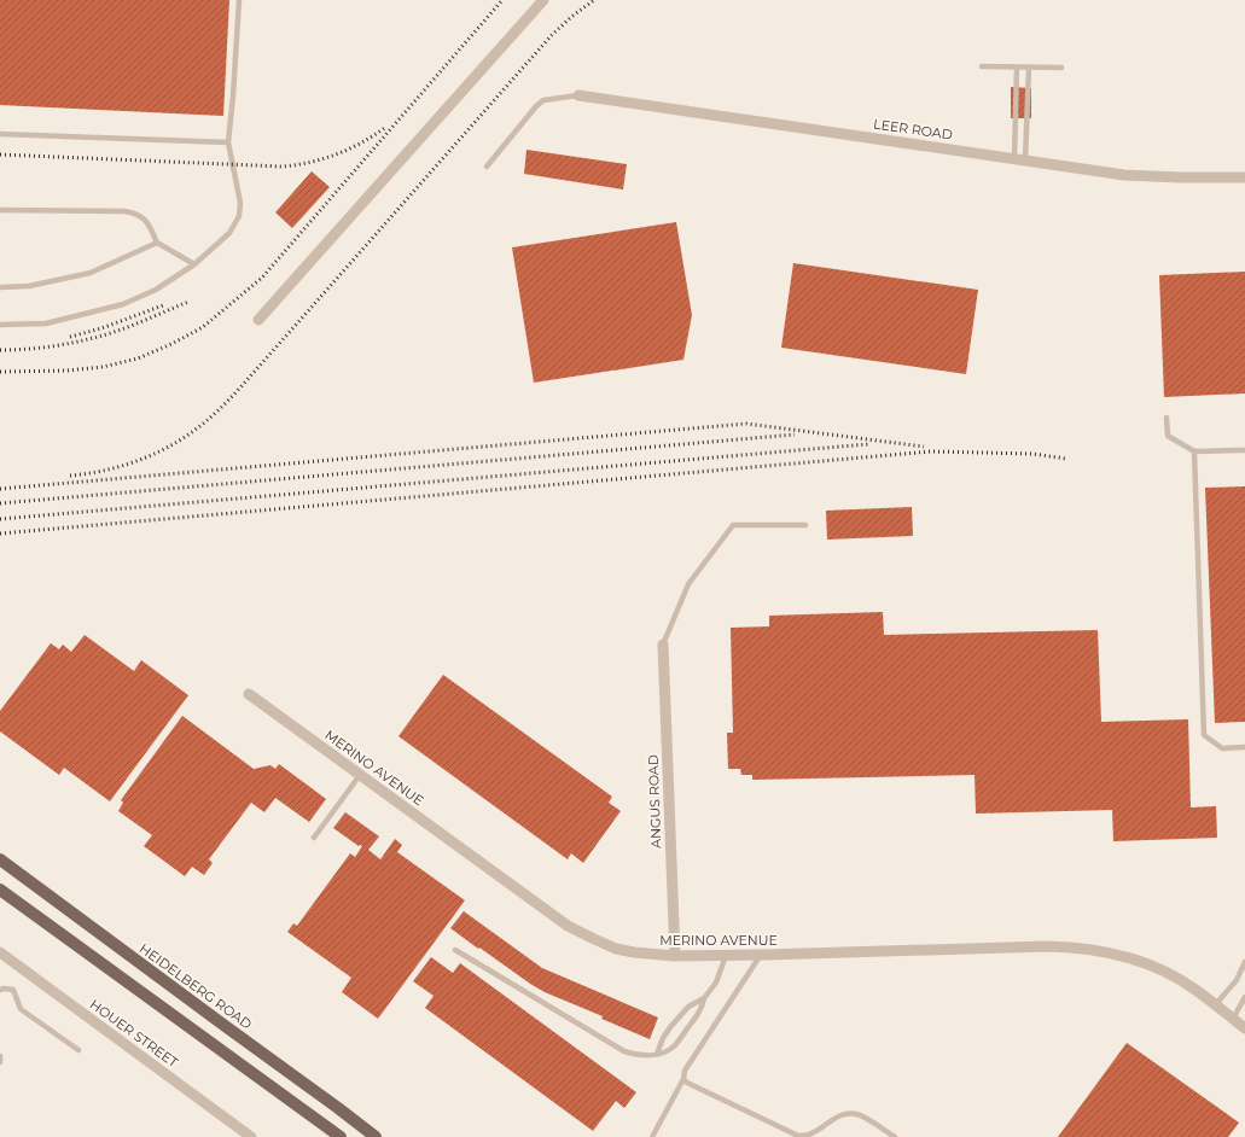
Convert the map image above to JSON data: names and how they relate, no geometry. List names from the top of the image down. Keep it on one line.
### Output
{"streets":{"main road":["HEIDELBERG ROAD"],"street":["LEER ROAD","MERINO AVENUE","ANGUS ROAD","HOUER STREET"]},"crossings":[["MERINO AVENUE","ANGUS ROAD"]]}
